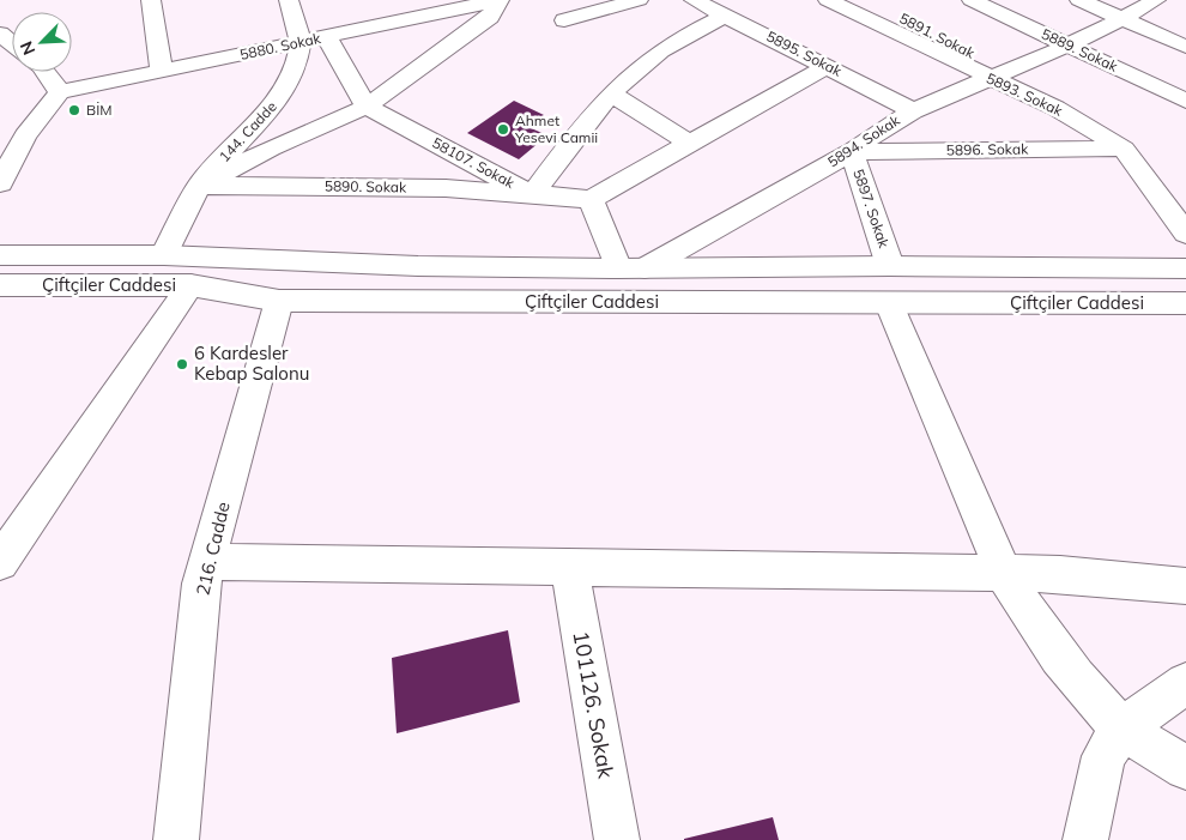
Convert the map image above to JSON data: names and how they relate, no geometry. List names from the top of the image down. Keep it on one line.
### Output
{"streets":{"street":["5891. Sokak","5880. Sokak","5889. Sokak","5895. Sokak","5893. Sokak","144. Cadde","5894. Sokak","5896. Sokak","58107. Sokak","5890. Sokak","5897. Sokak","Çiftçiler Caddesi","216. Cadde","101126. Sokak"]},"crossings":[["5891. Sokak","5893. Sokak"],["5891. Sokak","5894. Sokak"],["5880. Sokak","144. Cadde"],["5889. Sokak","5894. Sokak"],["5895. Sokak","5894. Sokak"],["5893. Sokak","5894. Sokak"],["5893. Sokak","5896. Sokak"],["144. Cadde","5890. Sokak"],["144. Cadde","Çiftçiler Caddesi"],["5894. Sokak","5896. Sokak"],["5894. Sokak","5897. Sokak"],["5894. Sokak","Çiftçiler Caddesi"],["5896. Sokak","5897. Sokak"],["58107. Sokak","5890. Sokak"],["5897. Sokak","Çiftçiler Caddesi"],["Çiftçiler Caddesi","216. Cadde"]],"places":["BİM","Ahmet Yesevi Camii","6 Kardesler Kebap Salonu"],"north":"bottom left"}
